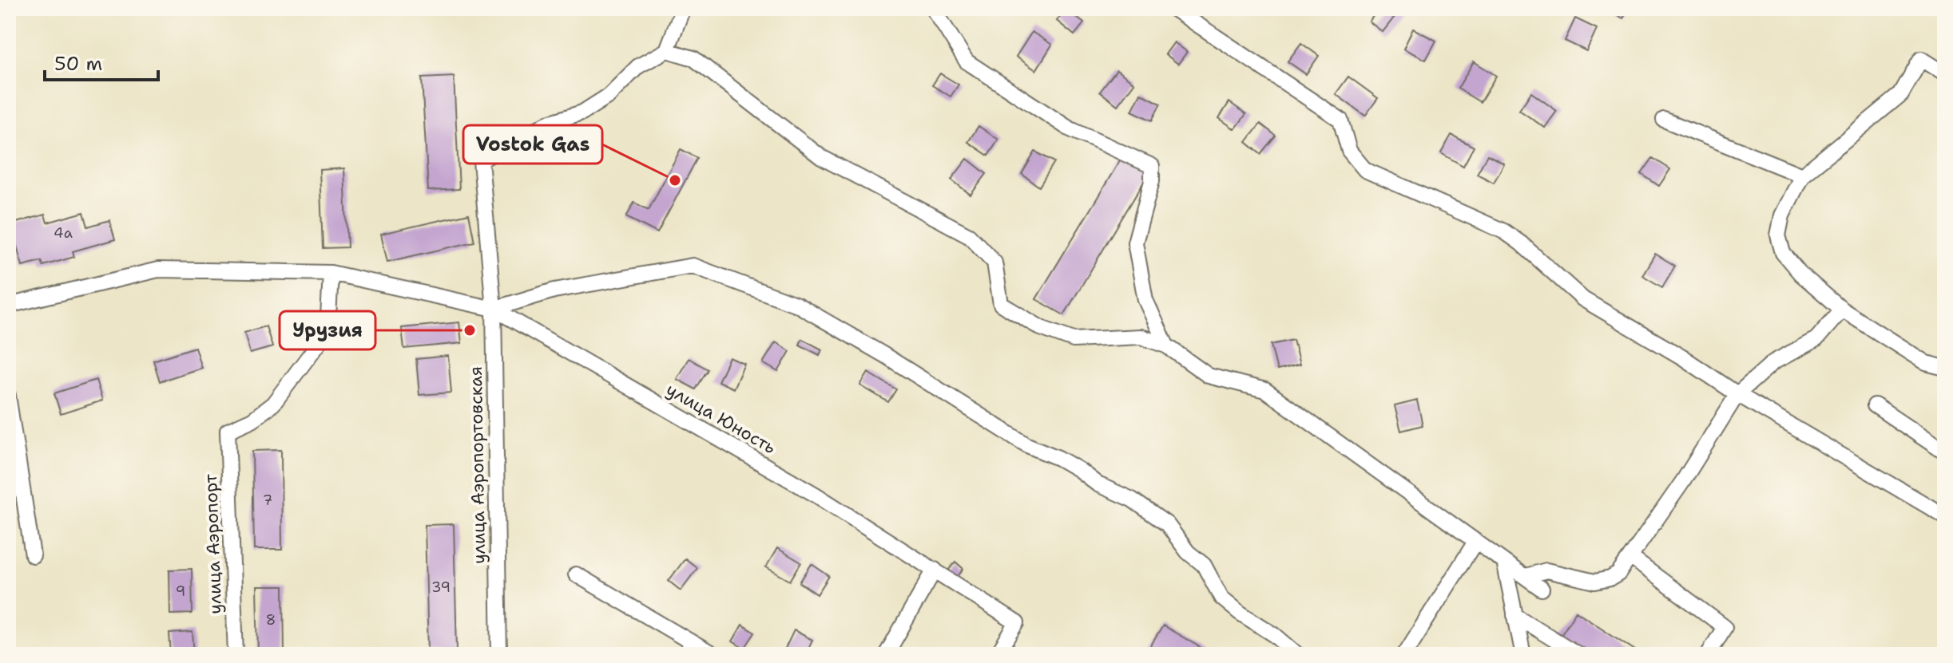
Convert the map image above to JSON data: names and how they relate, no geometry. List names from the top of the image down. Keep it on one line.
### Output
{"streets":{"street":["улица Юность","улица Аэропортовская","улица Аэропорт"]},"crossings":[["улица Юность","улица Аэропортовская"]],"places":["Vostok Gas","Урузия"],"house_numbers":["4а","7","39","9","8"],"scale_bar":"50 m"}
